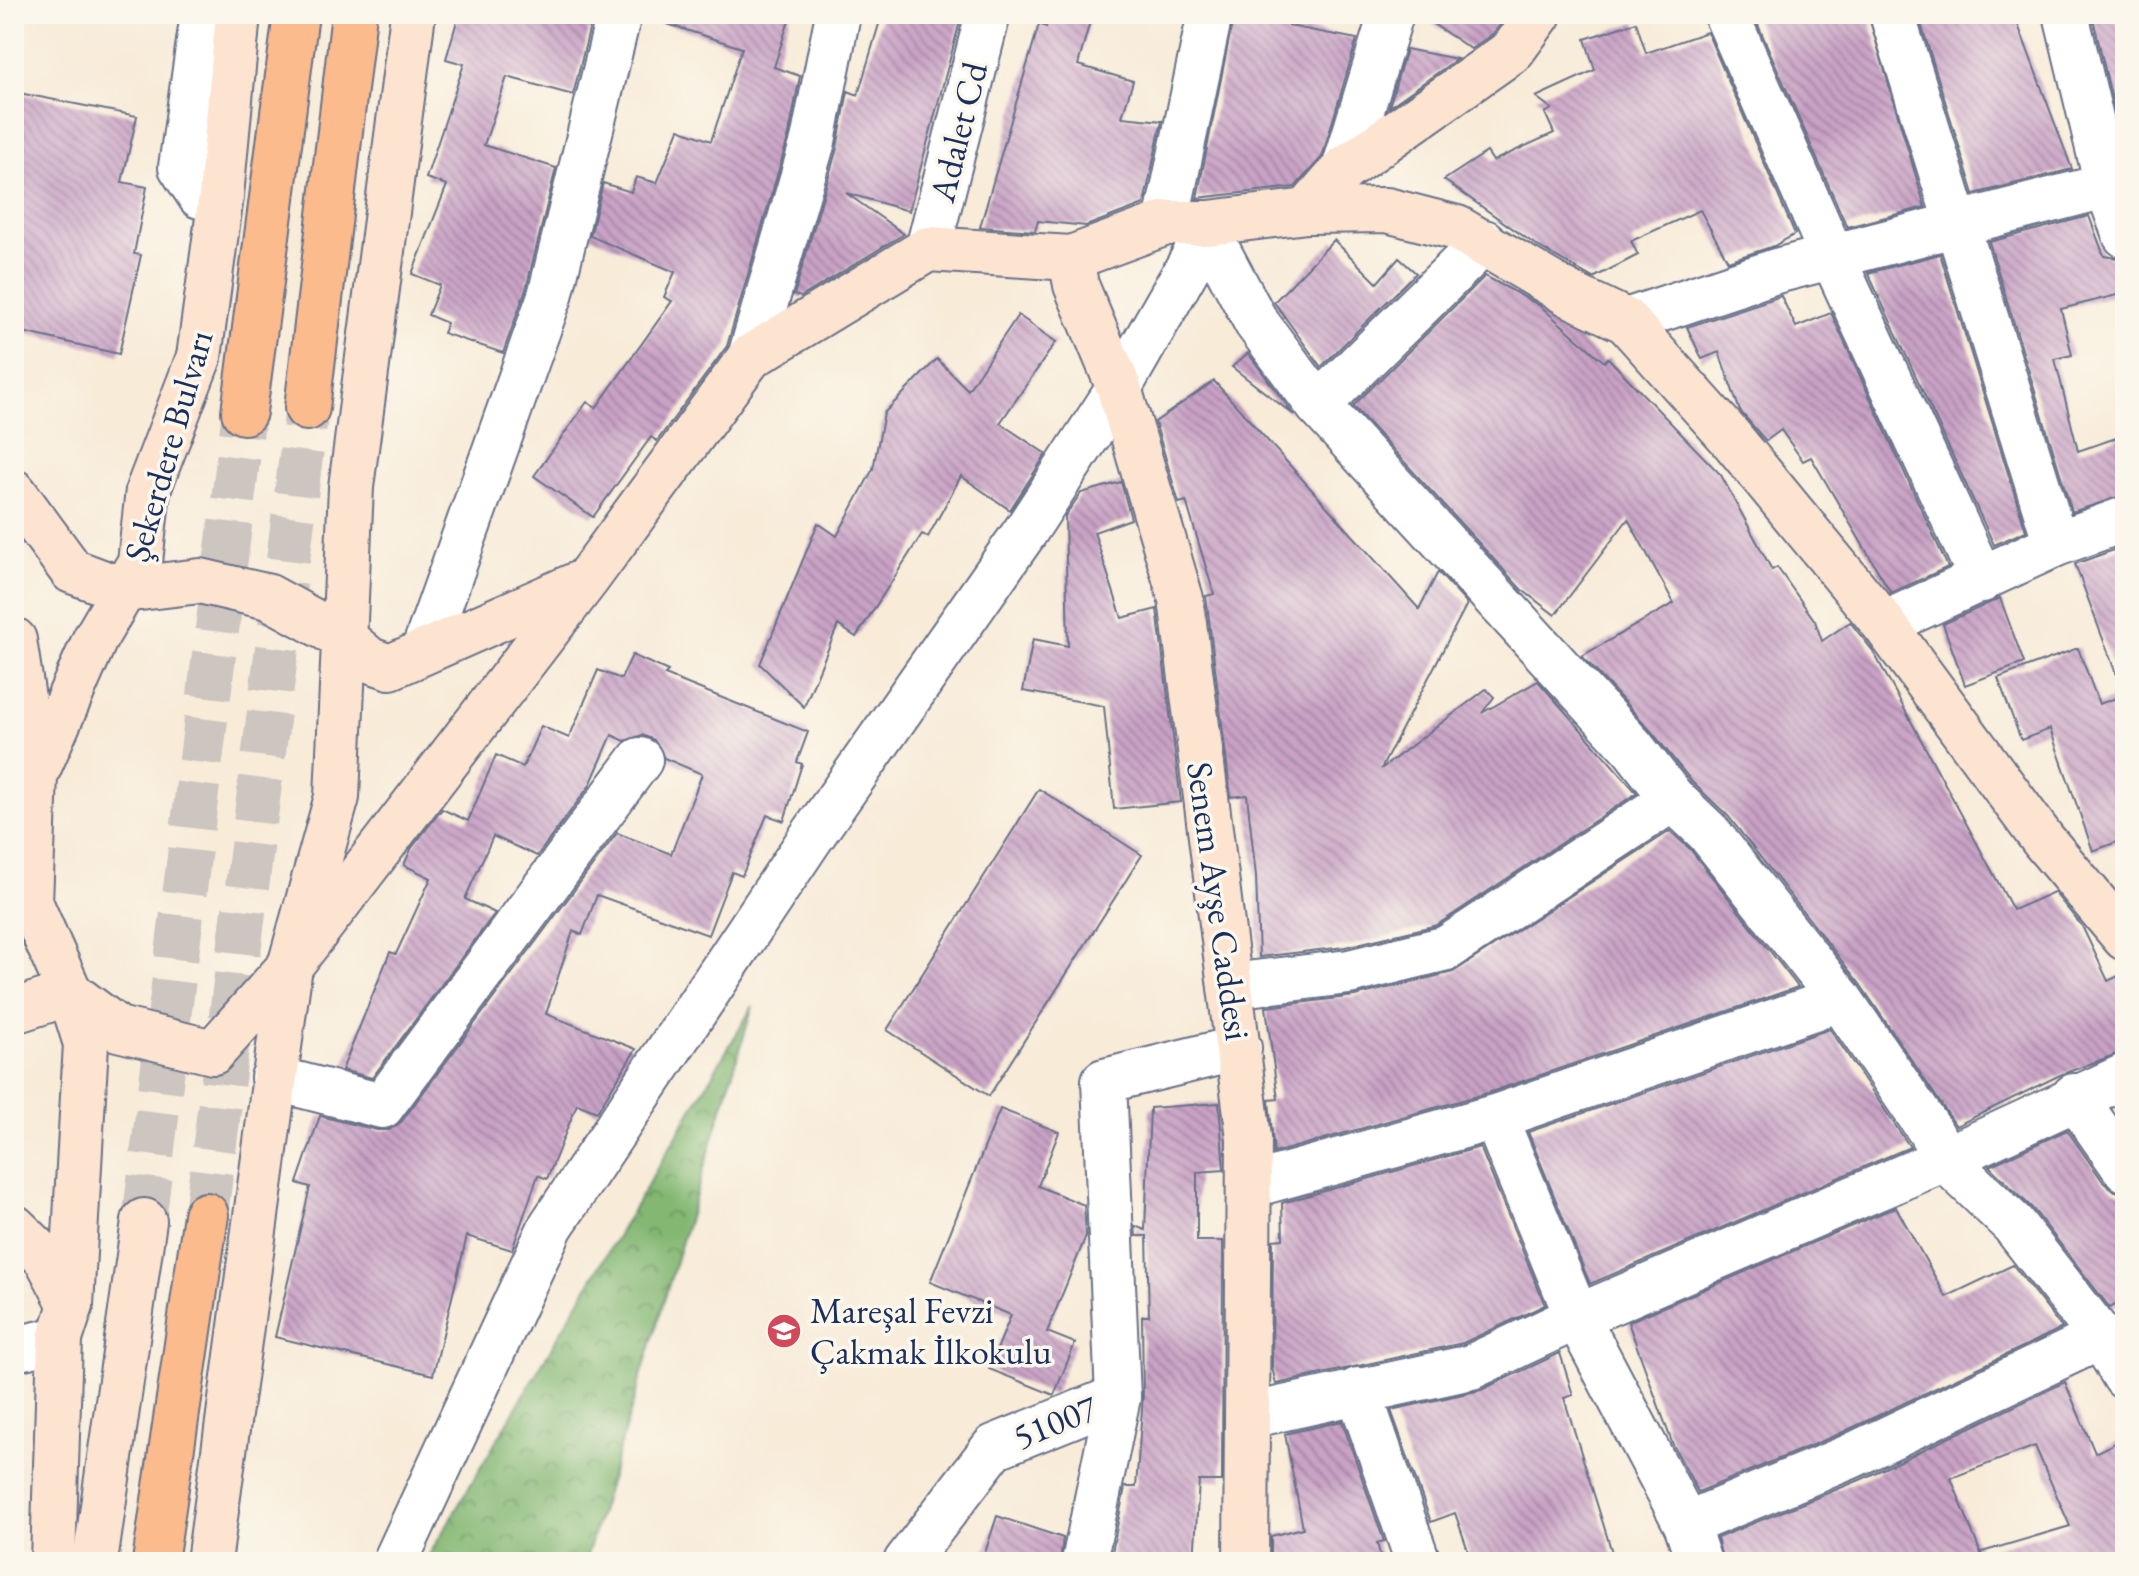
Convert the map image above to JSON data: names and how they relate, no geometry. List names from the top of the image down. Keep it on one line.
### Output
{"streets":{"main road":["Şekerdere Bulvarı"],"street":["Adalet Cd","Senem Ayşe Caddesi","51007"]},"places":{"school or university":["Mareşal Fevzi Çakmak İlkokulu"]}}
